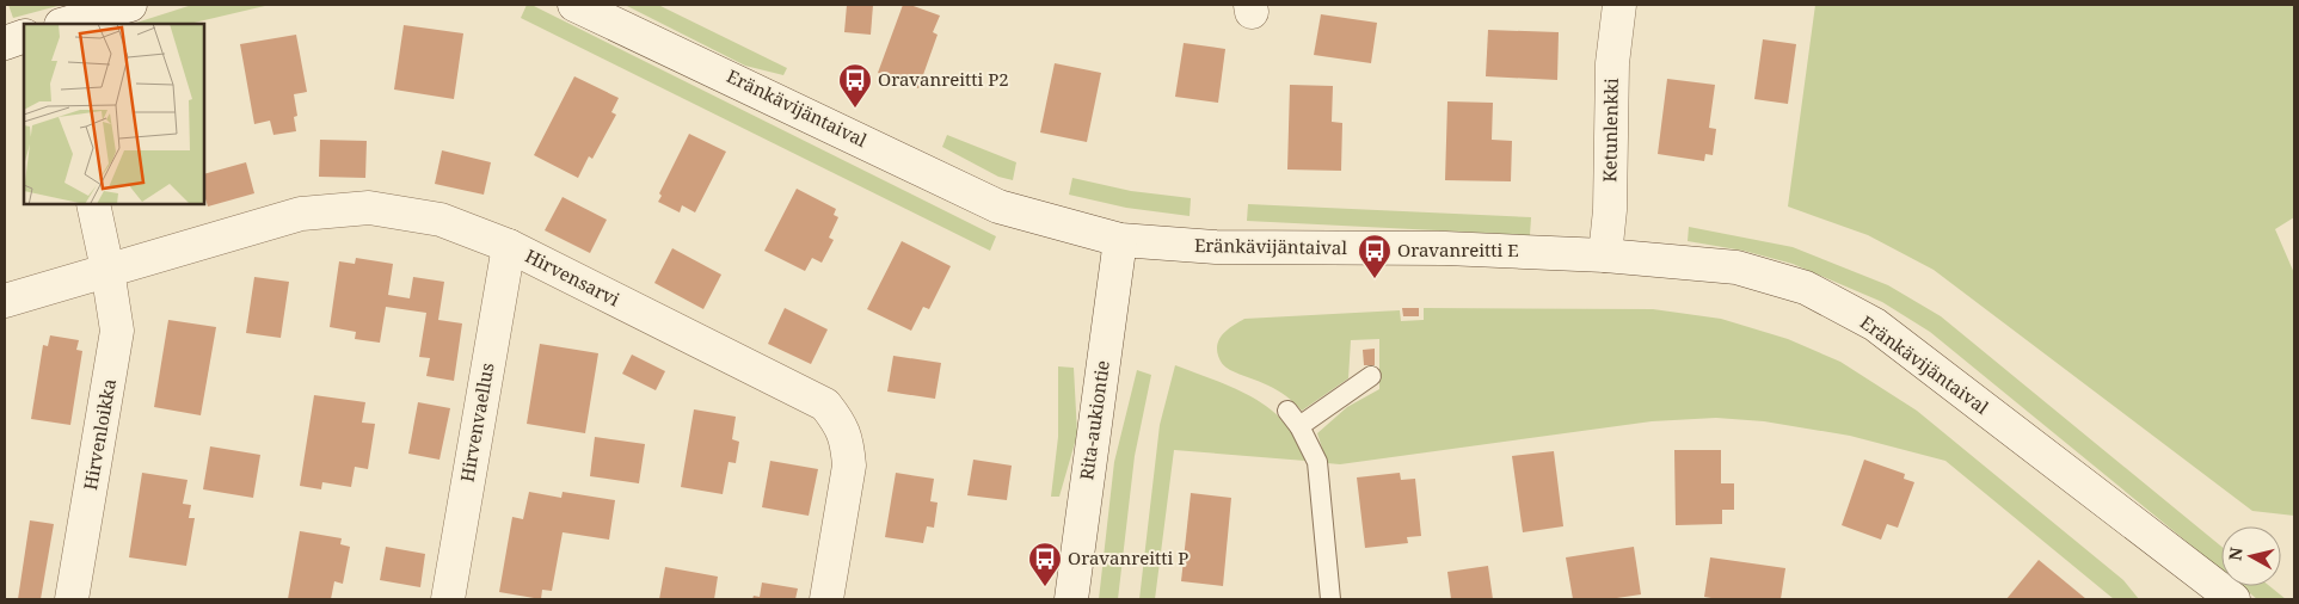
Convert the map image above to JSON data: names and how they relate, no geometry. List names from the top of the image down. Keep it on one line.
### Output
{"streets":{"street":["Eränkävijäntaival","Ketunlenkki","Hirvensarvi","Rita-aukiontie","Hirvenvaellus","Hirvenloikka"]},"crossings":[["Eränkävijäntaival","Ketunlenkki"],["Eränkävijäntaival","Rita-aukiontie"],["Hirvensarvi","Hirvenvaellus"],["Hirvensarvi","Hirvenloikka"]],"places":{"bus stop":["Oravanreitti P2","Oravanreitti E","Oravanreitti P"]},"north":"left"}
